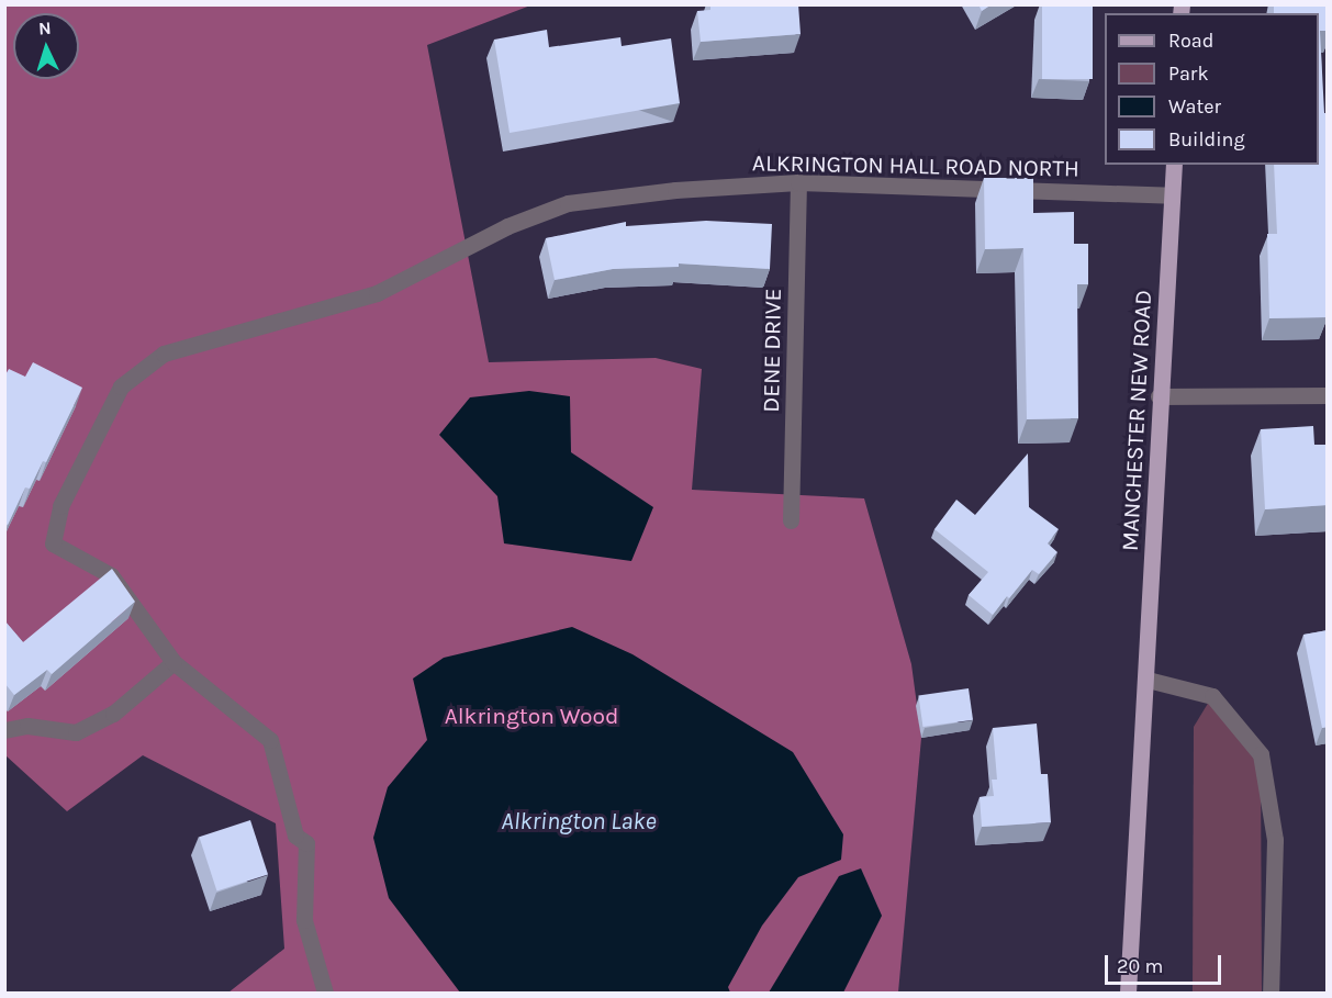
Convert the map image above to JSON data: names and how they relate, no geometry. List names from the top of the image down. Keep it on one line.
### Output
{"streets":{"main road":["MANCHESTER NEW ROAD"],"street":["ALKRINGTON HALL ROAD NORTH","DENE DRIVE"]},"crossings":[["ALKRINGTON HALL ROAD NORTH","DENE DRIVE"],["ALKRINGTON HALL ROAD NORTH","MANCHESTER NEW ROAD"]],"water":["Alkrington Lake"],"parks":["Alkrington Wood"],"legend":["Road","Park","Water","Building"],"scale_bar":"20 m","north":"top"}
